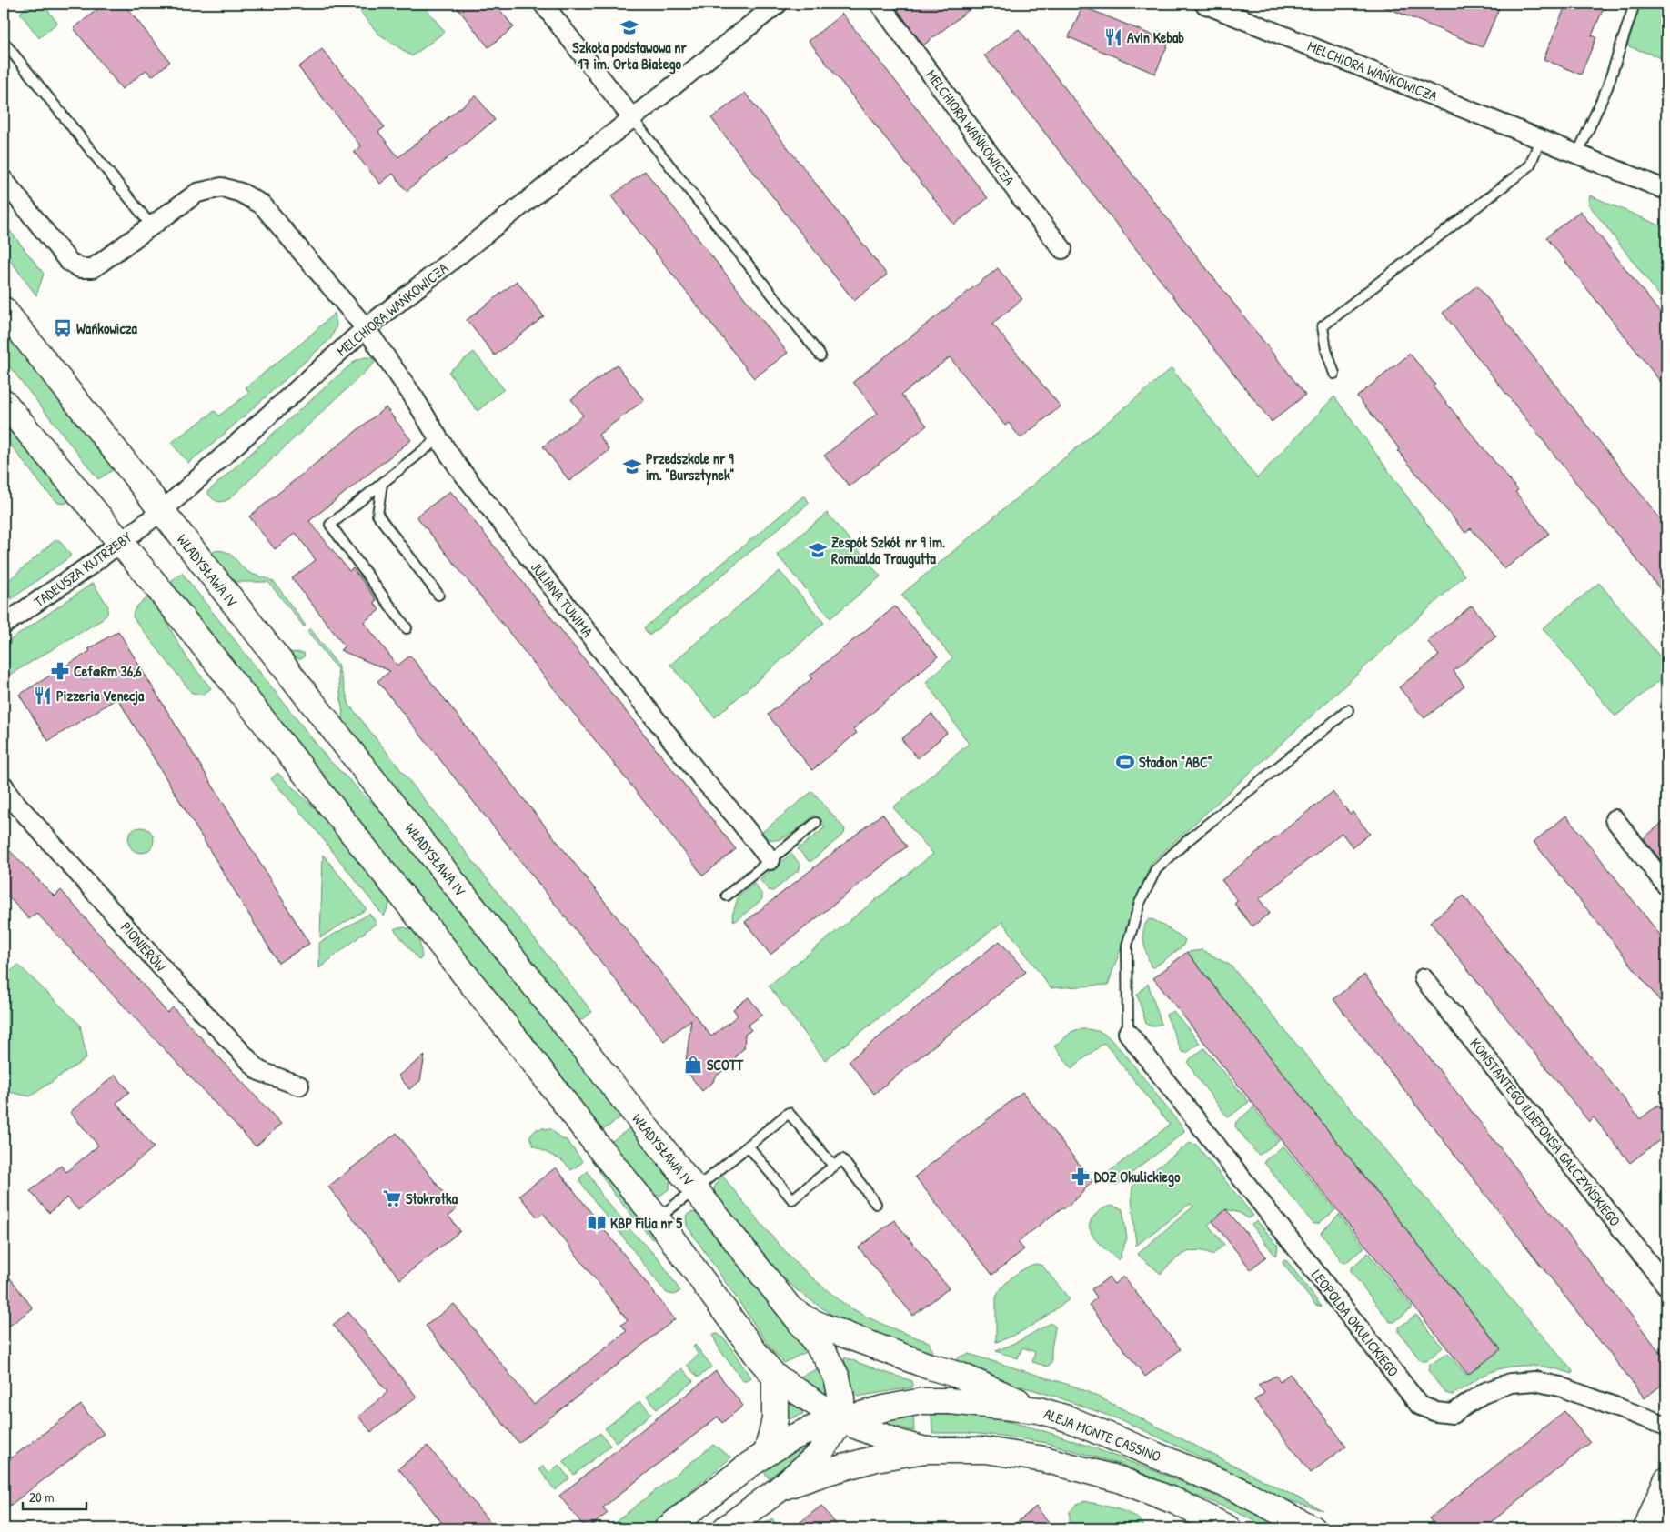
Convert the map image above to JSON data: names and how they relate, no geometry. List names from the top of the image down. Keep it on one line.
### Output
{"streets":{"street":["MELCHIORA WAŃKOWICZA","TADEUSZA KUTRZEBY","WŁADYSŁAWA IV","JULIANA TUWIMA","PIONIERÓW","KONSTANTEGO ILDEFONSA GAŁCZYŃSKIEGO","LEOPOLDA OKULICKIEGO","ALEJA MONTE CASSINO"]},"crossings":[["MELCHIORA WAŃKOWICZA","TADEUSZA KUTRZEBY"],["MELCHIORA WAŃKOWICZA","WŁADYSŁAWA IV"],["MELCHIORA WAŃKOWICZA","JULIANA TUWIMA"],["TADEUSZA KUTRZEBY","WŁADYSŁAWA IV"],["WŁADYSŁAWA IV","ALEJA MONTE CASSINO"]],"places":{"school or university":["Szkoła podstawowa nr 17 im. Orła Białego","Przedszkole nr 9 im. \"Bursztynek\"","Zespół Szkół nr 9 im. Romualda Traugutta"],"restaurant":["Avin Kebab","Pizzeria Venecja"],"bus stop":["Wańkowicza"],"pharmacy":["Cef@Rm 36,6","DOZ Okulickiego"],"sports":["Stadion \"ABC\""],"shop":["SCOTT"],"supermarket":["Stokrotka"],"library":["KBP Filia nr 5"]},"scale_bar":"20 m"}
